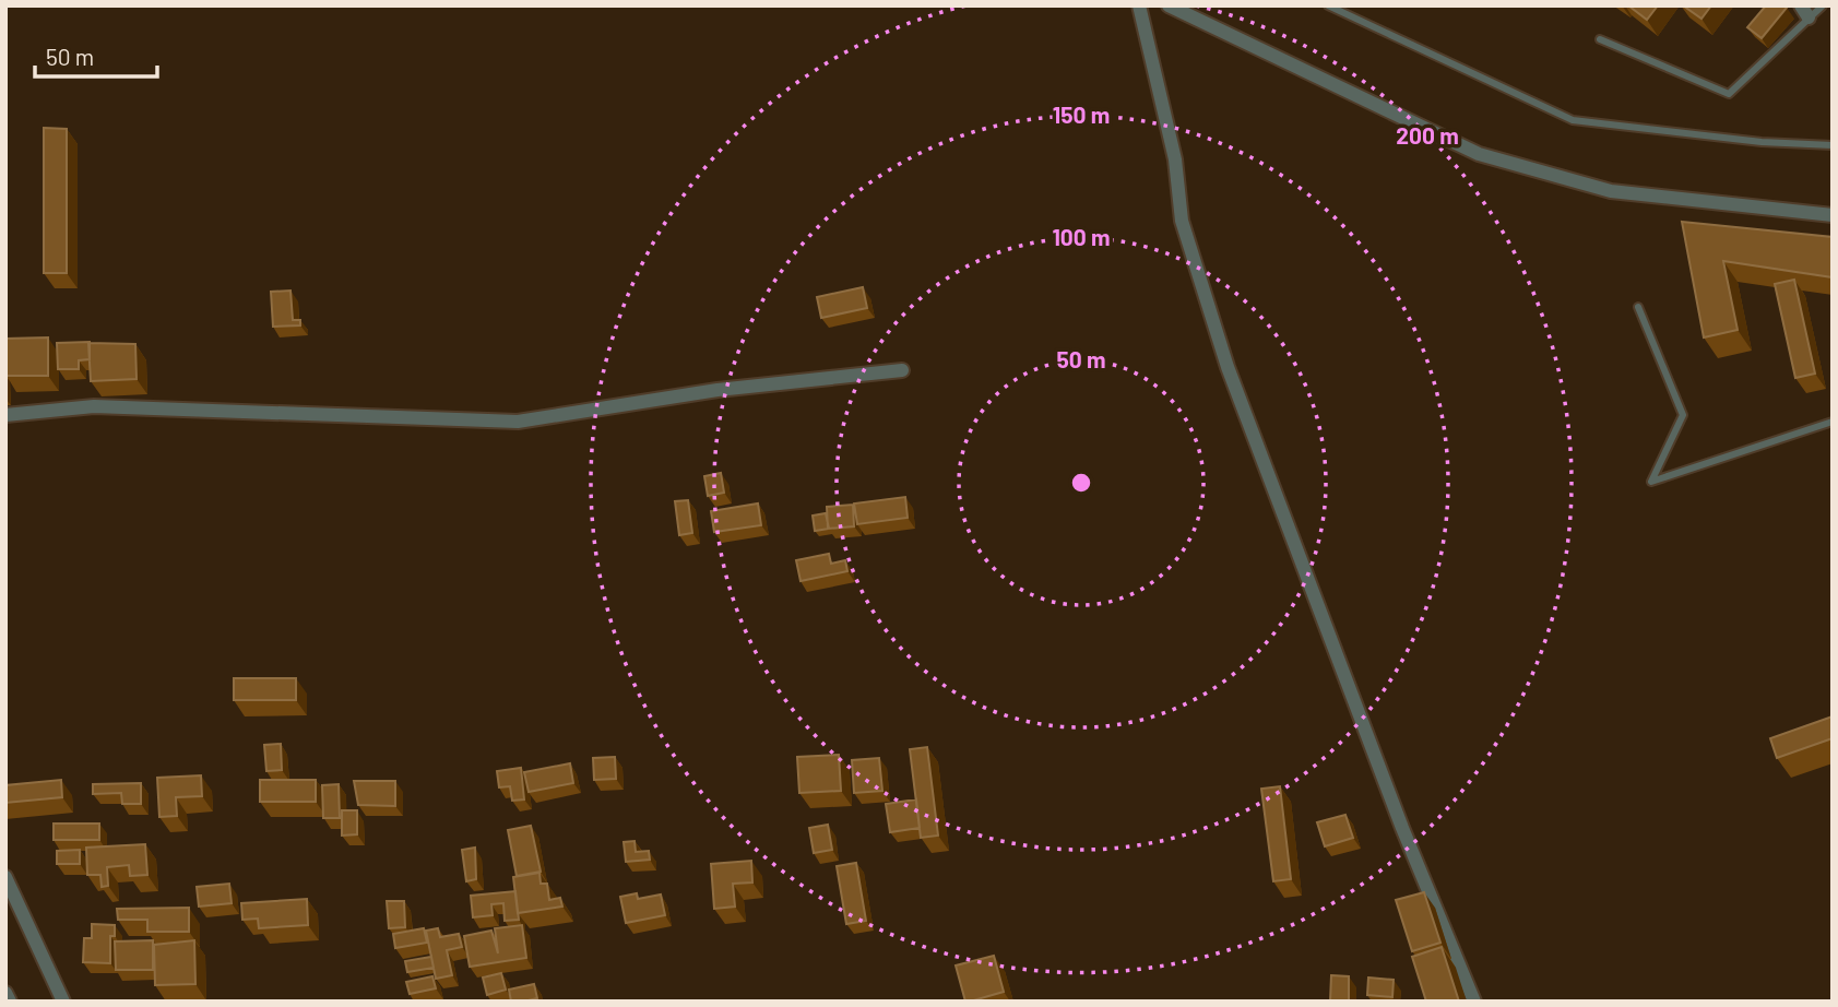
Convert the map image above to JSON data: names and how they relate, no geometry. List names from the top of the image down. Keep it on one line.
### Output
{"scale_bar":"50 m","rings":["150 m","200 m","100 m","50 m"]}
